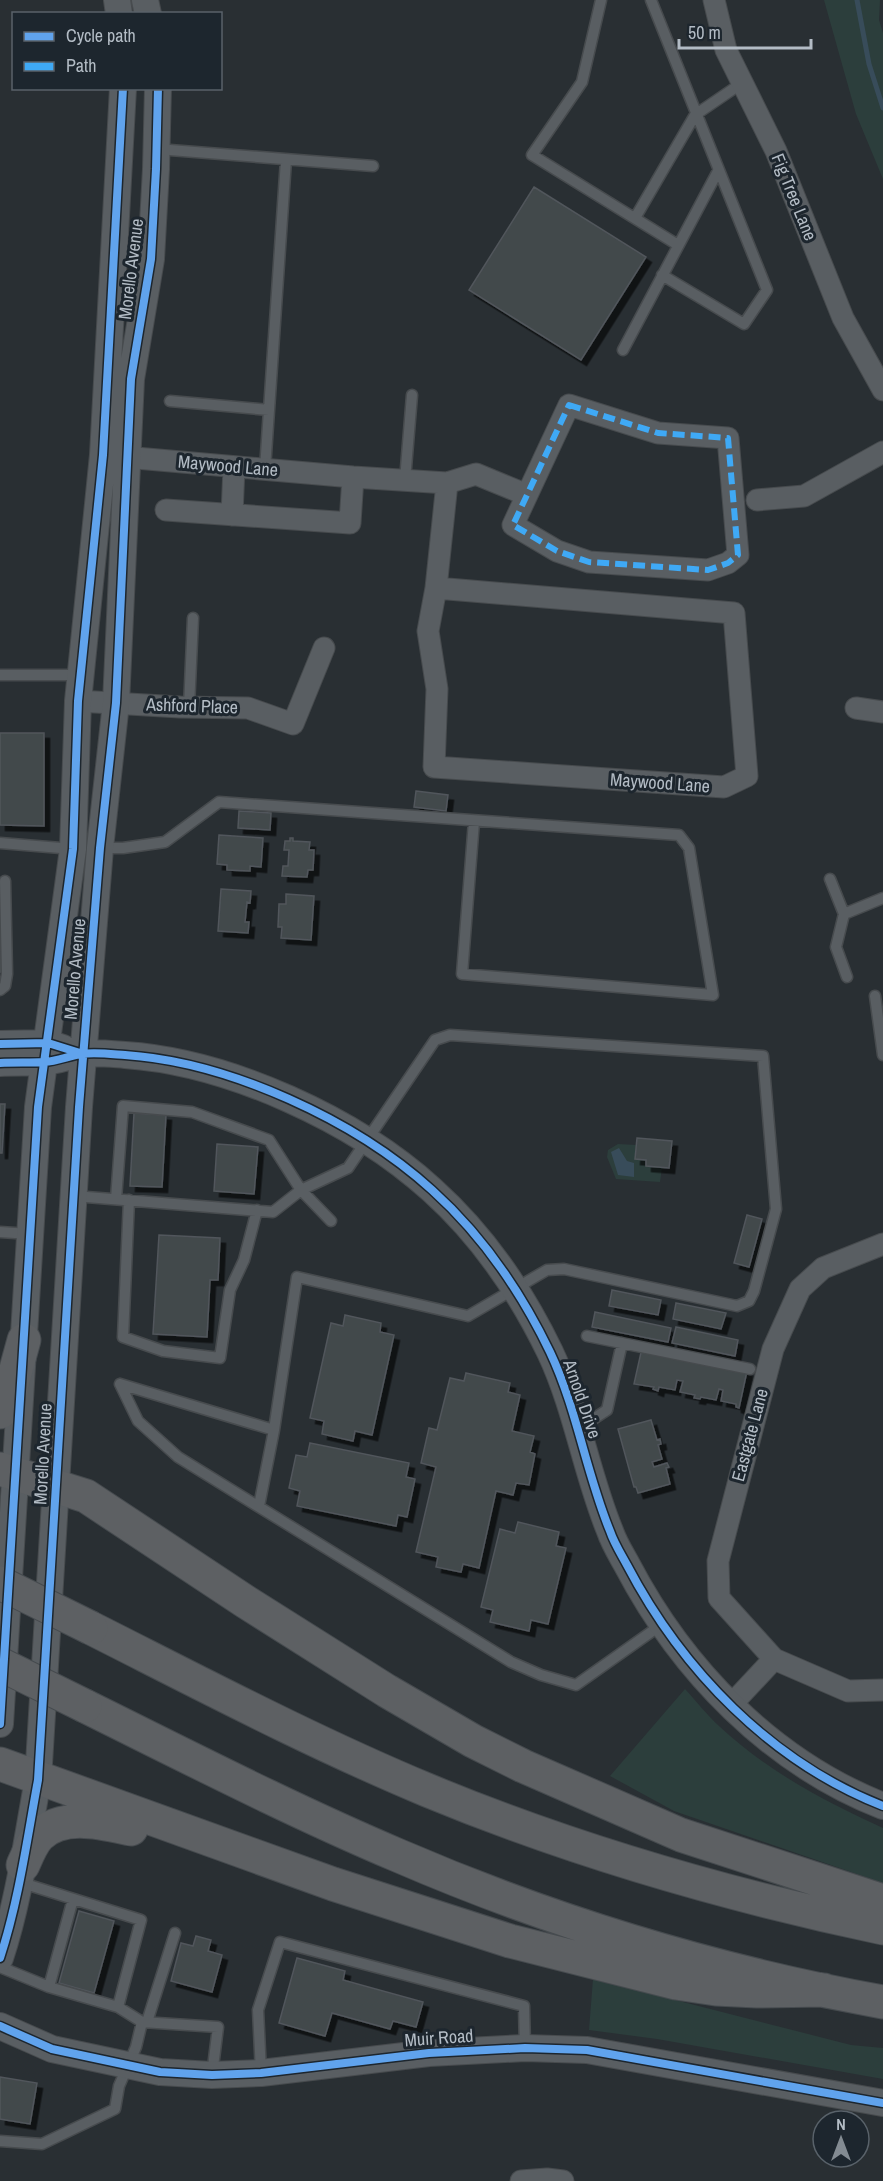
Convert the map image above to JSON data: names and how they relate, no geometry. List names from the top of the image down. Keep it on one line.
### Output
{"streets":{"street":["Fig Tree Lane","Morello Avenue","Maywood Lane","Ashford Place","Arnold Drive","Eastgate Lane","Muir Road"]},"crossings":[["Morello Avenue","Maywood Lane"],["Morello Avenue","Ashford Place"],["Morello Avenue","Arnold Drive"]],"legend":["Cycle path","Path"],"scale_bar":"50 m","north":"top"}
